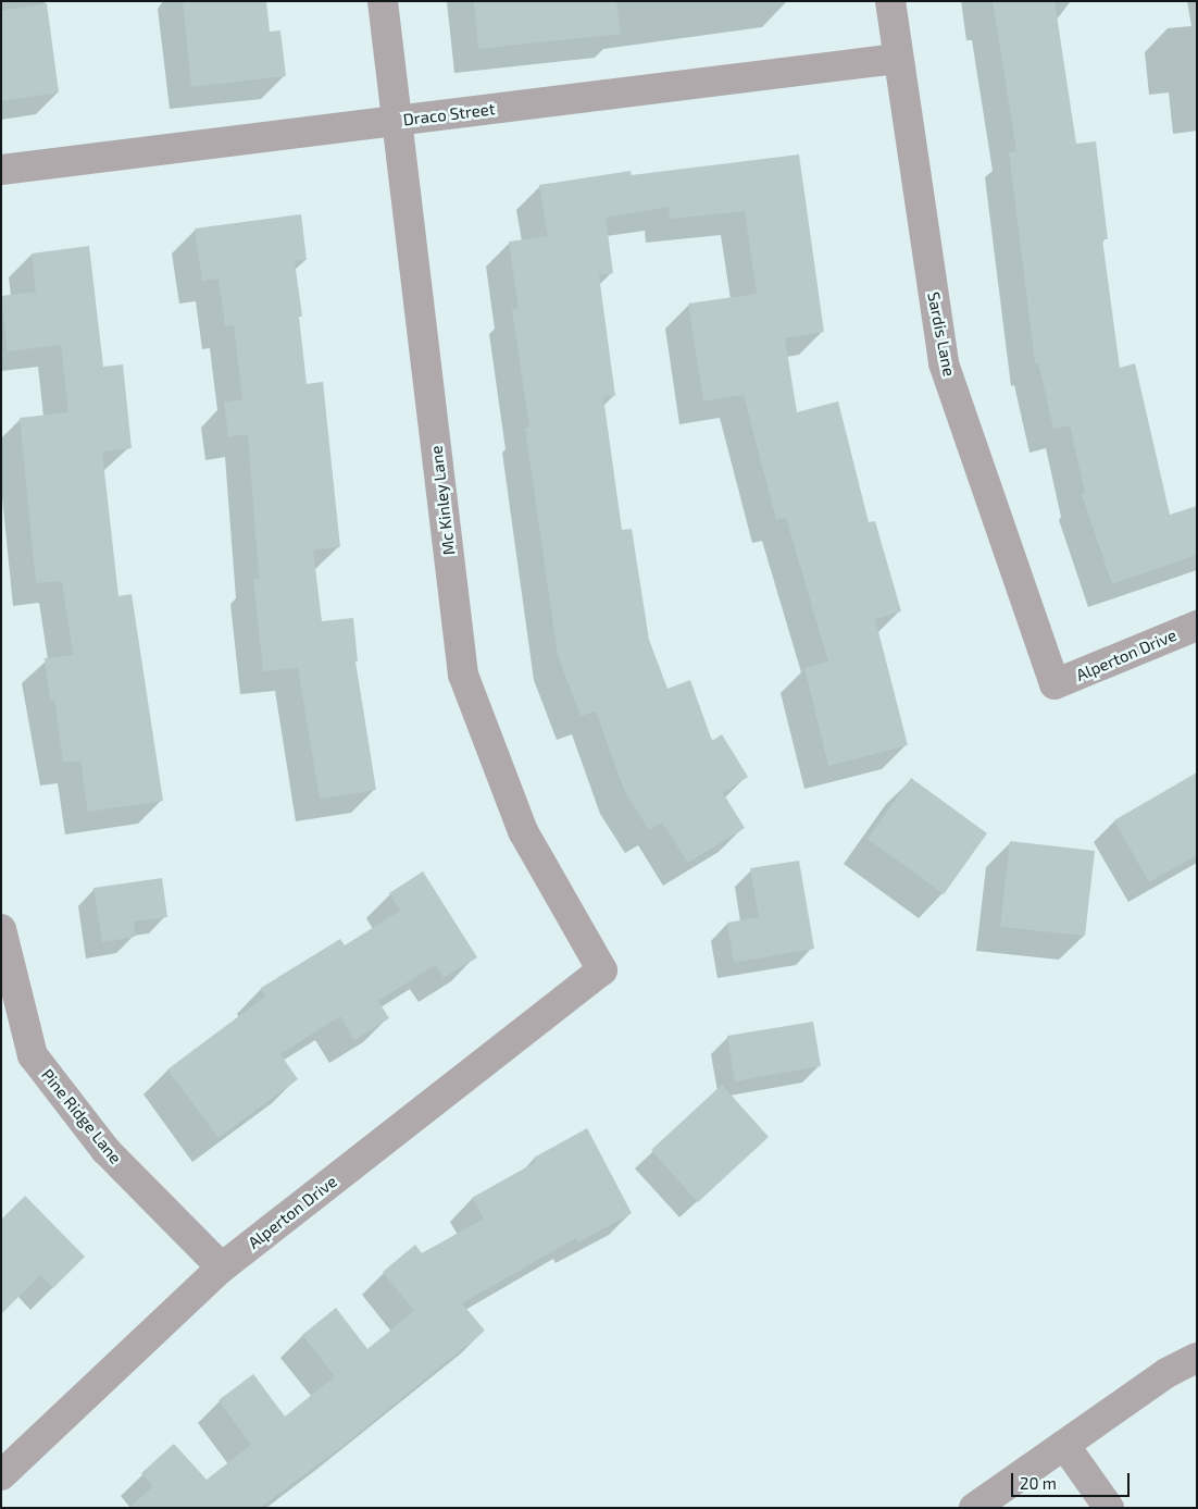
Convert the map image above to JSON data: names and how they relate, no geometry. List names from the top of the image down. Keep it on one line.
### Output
{"streets":{"street":["Draco Street","Sardis Lane","Mc Kinley Lane","Alperton Drive","Pine Ridge Lane"]},"crossings":[["Draco Street","Sardis Lane"],["Draco Street","Mc Kinley Lane"],["Sardis Lane","Alperton Drive"],["Mc Kinley Lane","Alperton Drive"],["Alperton Drive","Pine Ridge Lane"]],"scale_bar":"20 m"}
